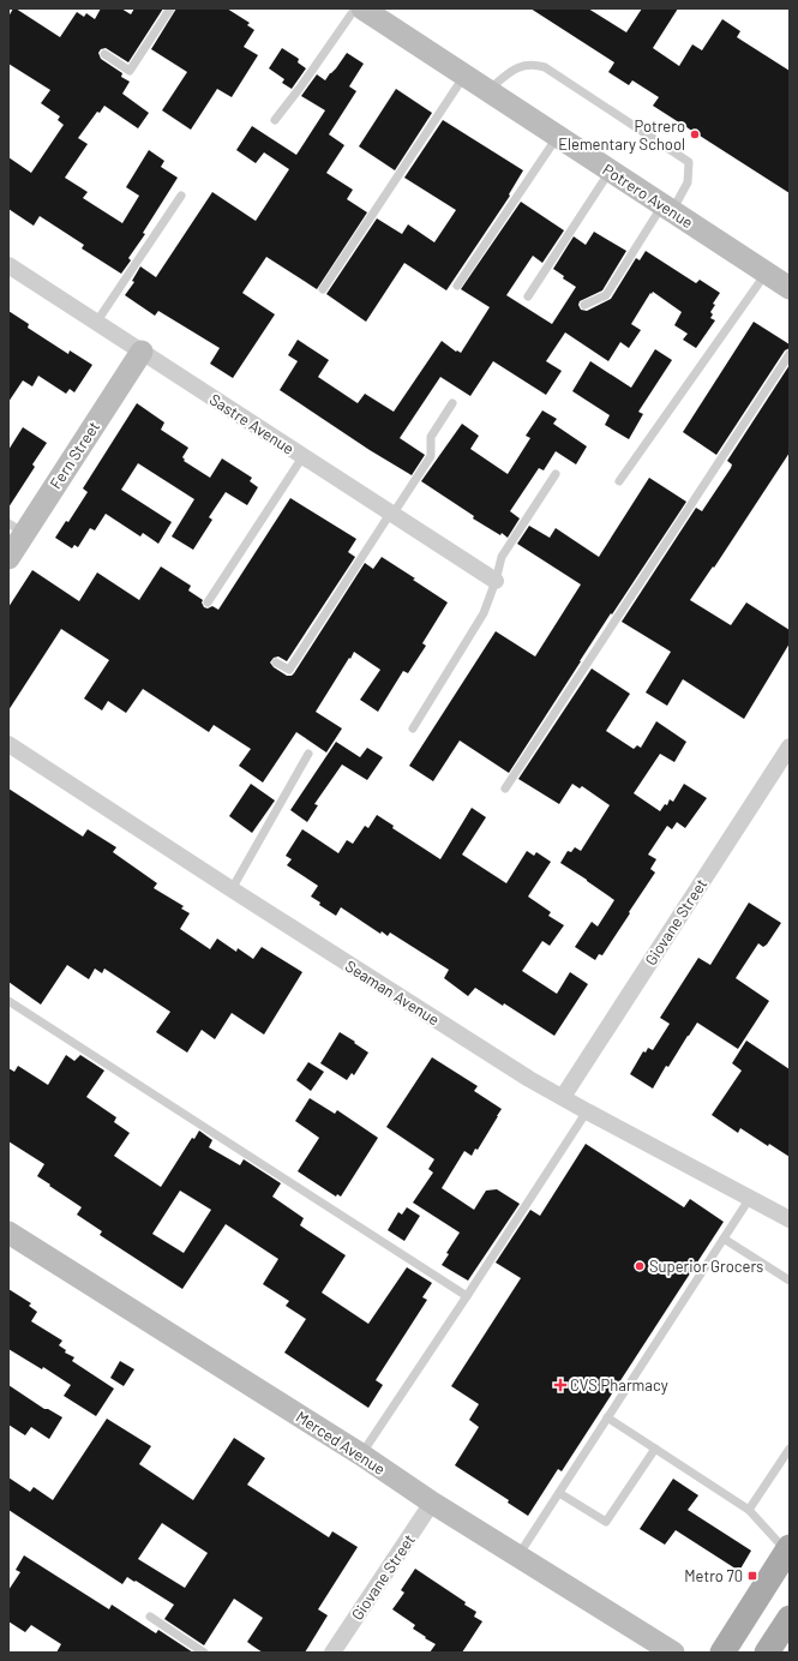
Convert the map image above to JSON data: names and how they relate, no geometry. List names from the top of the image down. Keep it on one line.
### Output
{"streets":{"street":["Potrero Avenue","Sastre Avenue","Fern Street","Giovane Street","Seaman Avenue","Merced Avenue"]},"crossings":[["Sastre Avenue","Fern Street"],["Giovane Street","Seaman Avenue"],["Giovane Street","Merced Avenue"]],"places":{"other":["Potrero Elementary School","Superior Grocers"],"health":["CVS Pharmacy"],"transit":["Metro 70"]}}
